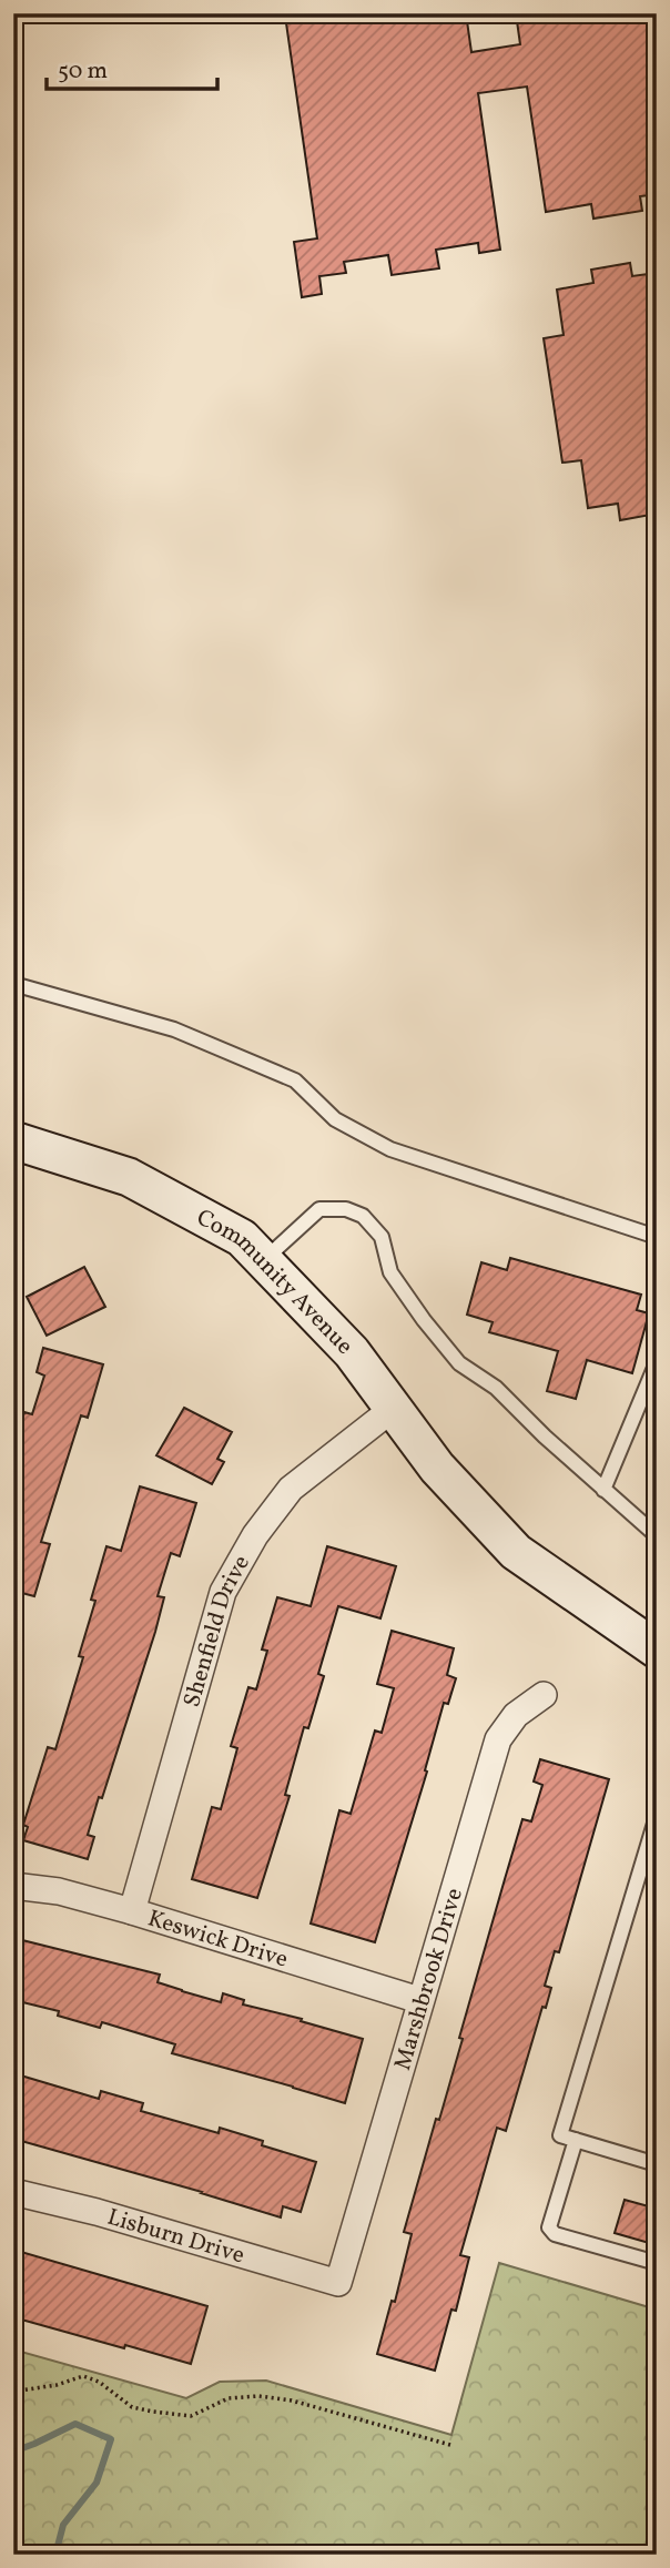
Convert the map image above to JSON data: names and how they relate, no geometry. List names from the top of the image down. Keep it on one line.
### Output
{"streets":{"street":["Community Avenue","Shenfield Drive","Keswick Drive","Marshbrook Drive","Lisburn Drive"]},"crossings":[["Community Avenue","Shenfield Drive"],["Shenfield Drive","Keswick Drive"],["Keswick Drive","Marshbrook Drive"],["Marshbrook Drive","Lisburn Drive"]],"scale_bar":"50 m"}
